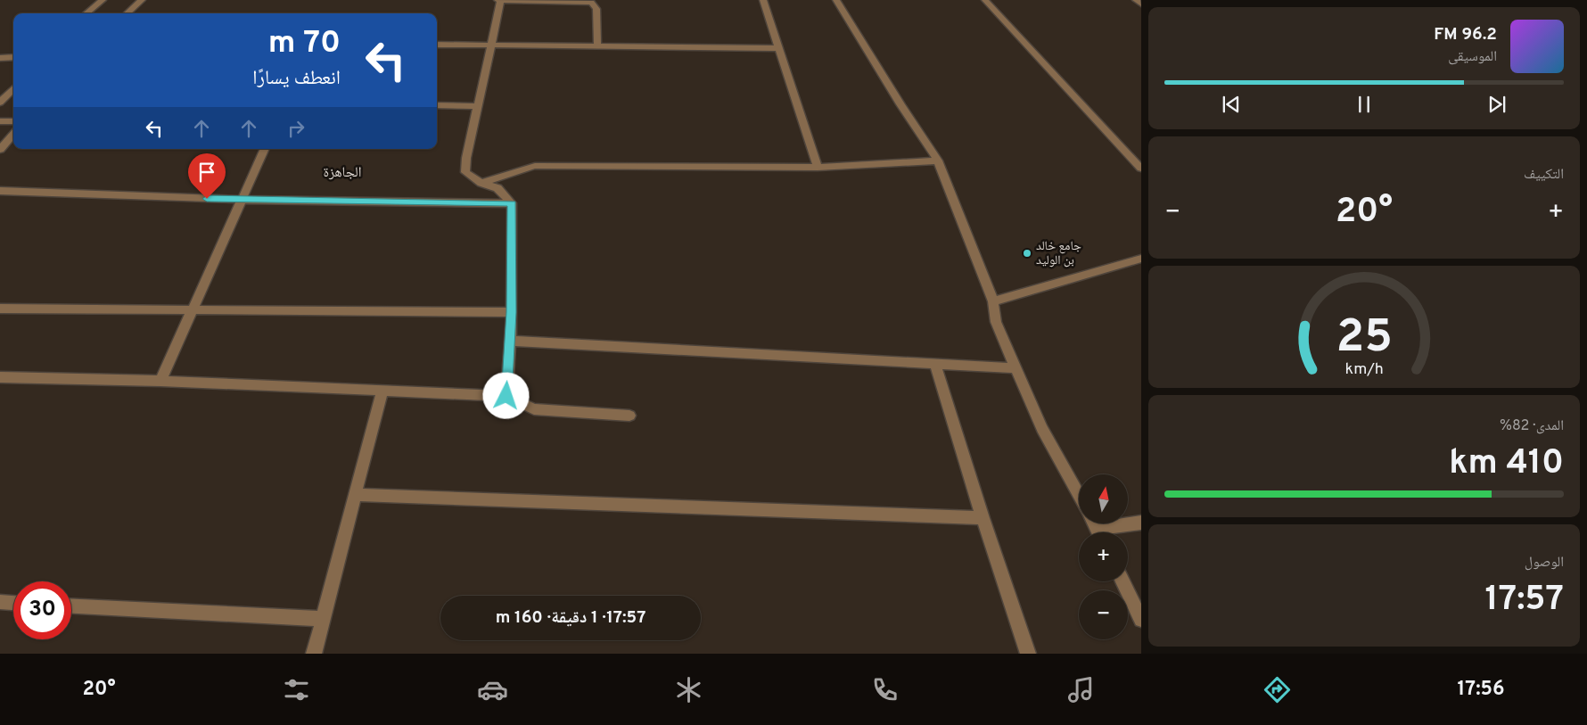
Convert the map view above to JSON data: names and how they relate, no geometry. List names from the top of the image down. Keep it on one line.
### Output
{"districts":["الجاهزة"],"places":["جامع خالد بن الوليد"],"north":"top","page":{"turn":["70 m","انعطف يسارًا"],"song":["96.2 FM","الموسيقى"],"tile":["التكييف",["المدى · 82%","410 km"],["الوصول","17:57"]],"heat":["−","20°","+"],"map_buttons":["+","−"],"limit":"30","trip":"17:57 · 1 دقيقة · 160 m","tabs":["17:56","20°"],"gauge":["25","km/h"]}}
